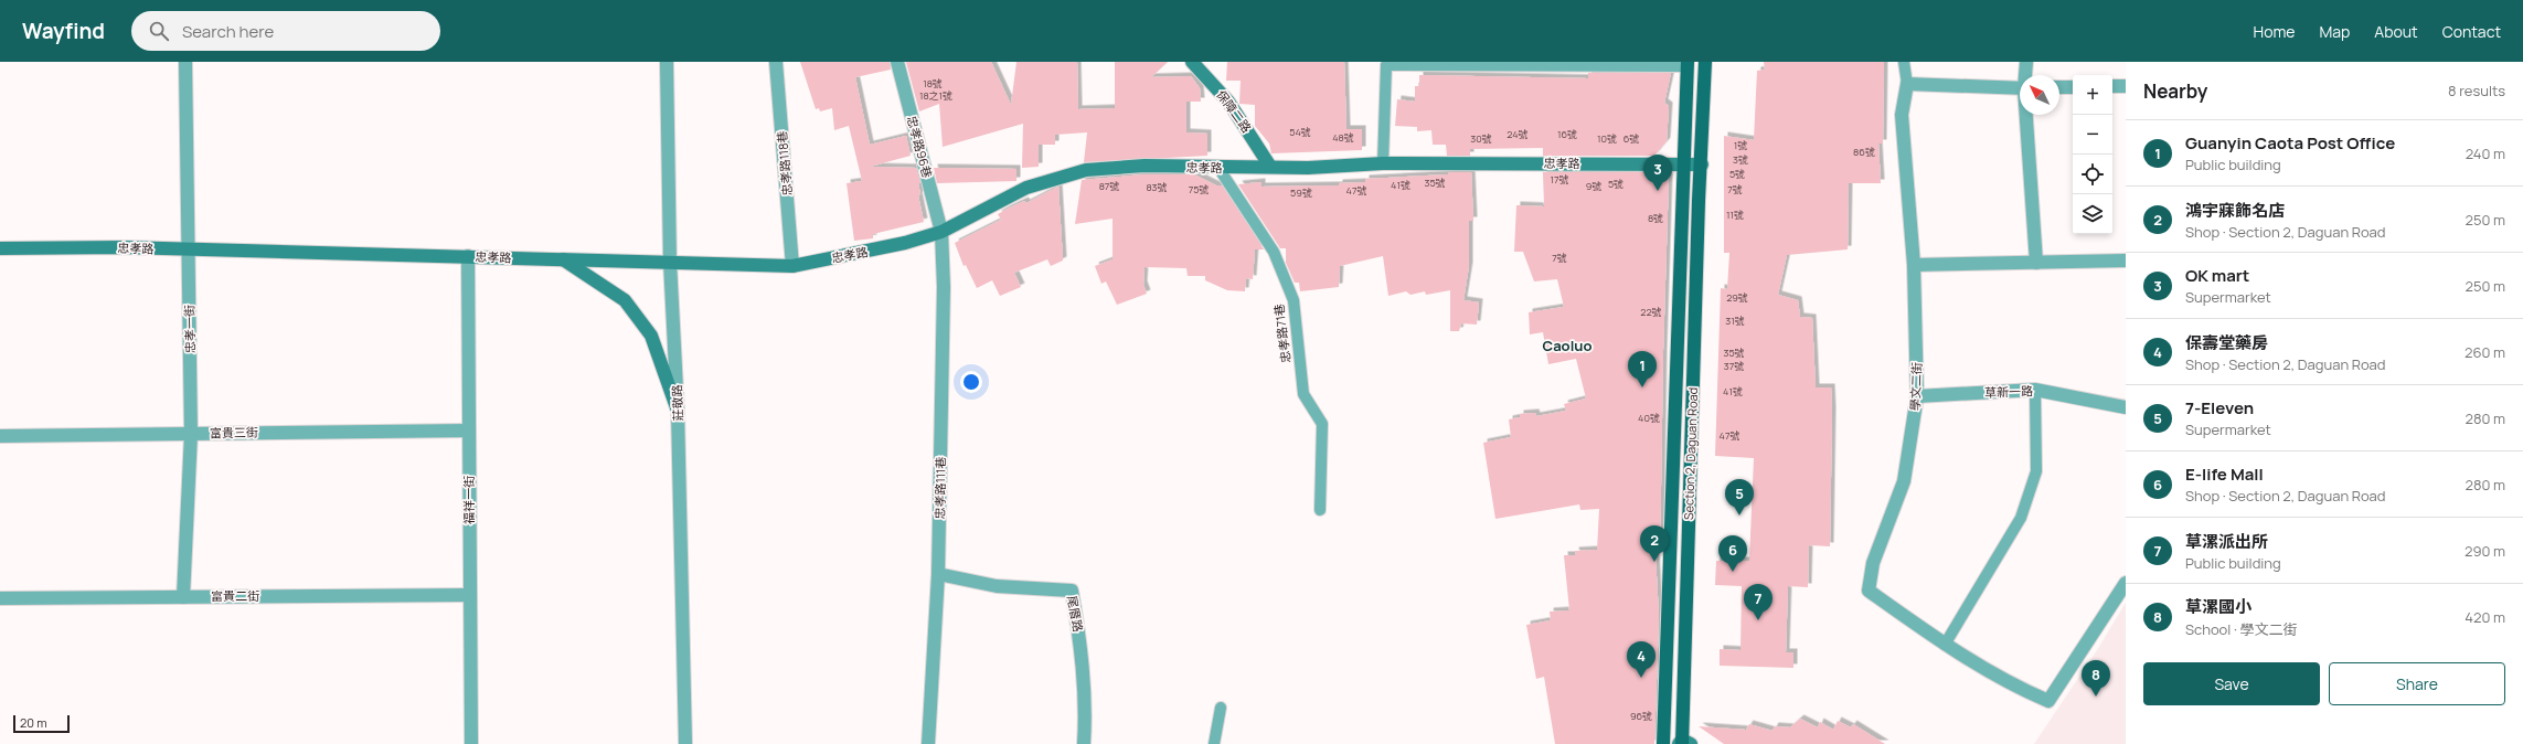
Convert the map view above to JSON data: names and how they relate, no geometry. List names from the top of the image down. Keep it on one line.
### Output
{"streets":{"main road":["Section 2, Daguan Road"],"street":["保障二路","忠孝路96巷","忠孝路118巷","忠孝路","忠孝一街","學文二街","草新一路","莊敬路","富貴三街","忠孝路111巷","福祥一街","富貴二街","尾厝路"],"lane":["忠孝路71巷"]},"crossings":[["保障二路","忠孝路"],["忠孝路96巷","忠孝路"],["忠孝路96巷","忠孝路111巷"],["忠孝路118巷","忠孝路"],["忠孝路","忠孝一街"],["忠孝路","忠孝路71巷"],["忠孝路","莊敬路"],["忠孝路","Section 2, Daguan Road"],["忠孝路","忠孝路111巷"],["忠孝路","福祥一街"],["忠孝一街","富貴三街"],["忠孝一街","富貴二街"],["學文二街","草新一路"],["富貴三街","福祥一街"],["忠孝路111巷","尾厝路"],["福祥一街","富貴二街"]],"districts":["Caoluo"],"house_numbers":["18號","18之1號","54號","24號","16號","48號","30號","10號","6號","1號","86號","3號","5號","17號","35號","5號","41號","87號","9號","83號","75號","7號","47號","59號","11號","8號","7號","29號","22號","31號","35號","37號","41號","40號","47號","96號"],"scale_bar":"20 m","north":"top left","page":{"header":"Wayfind","search":"Search here","nav":["Home","Map","About","Contact"],"heading":["Nearby","8 results"],"map_buttons":["+","−"],"list":[{"mark":"1","name":"Guanyin Caota Post Office","note":"Public building","value":"240 m"},{"mark":"2","name":"鴻宇寐飾名店","note":"Shop · Section 2, Daguan Road","value":"250 m"},{"mark":"3","name":"OK mart","note":"Supermarket","value":"250 m"},{"mark":"4","name":"保壽堂藥房","note":"Shop · Section 2, Daguan Road","value":"260 m"},{"mark":"5","name":"7-Eleven","note":"Supermarket","value":"280 m"},{"mark":"6","name":"E-life Mall","note":"Shop · Section 2, Daguan Road","value":"280 m"},{"mark":"7","name":"草漯派出所","note":"Public building","value":"290 m"},{"mark":"8","name":"草漯國小","note":"School · 學文二街","value":"420 m"}],"pins":["3","1","5","2","6","7","4","8"],"buttons":["Save","Share"],"scale":"20 m"}}
